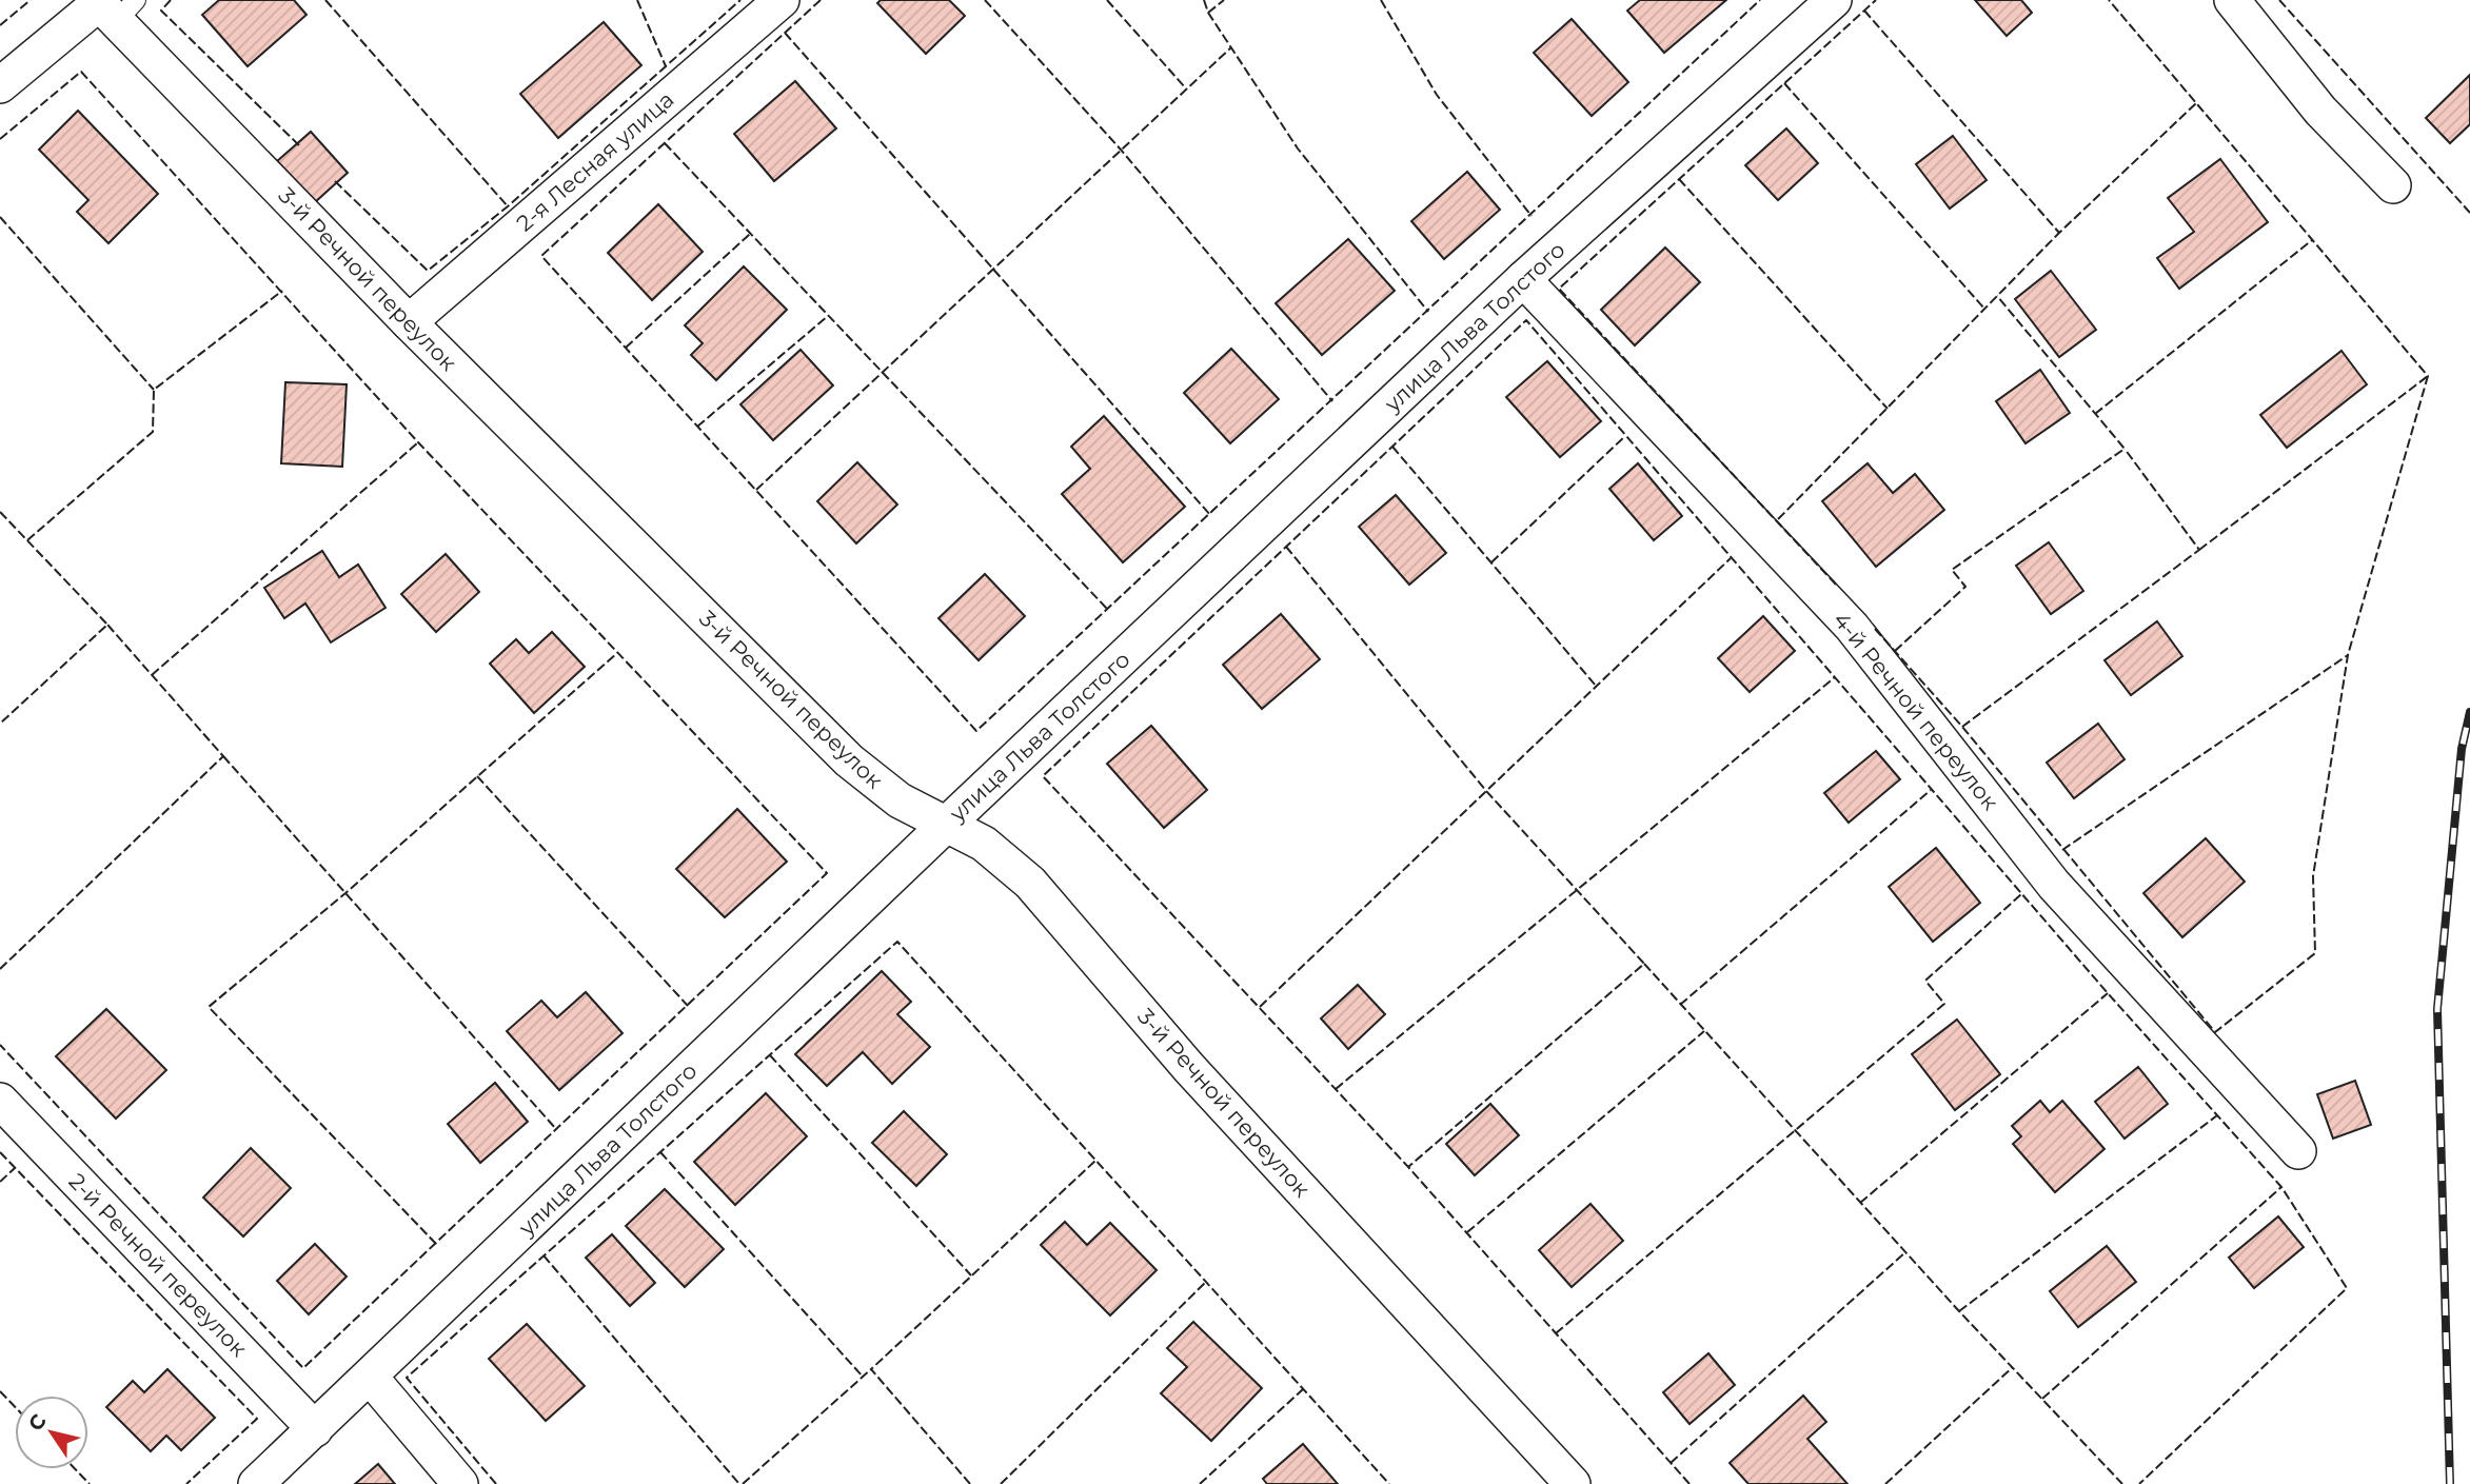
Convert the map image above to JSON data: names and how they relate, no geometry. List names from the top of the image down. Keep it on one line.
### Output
{"streets":{"street":["2-я Лесная улица","3-й Речной переулок","улица Льва Толстого","4-й Речной переулок","2-й Речной переулок"]},"crossings":[["2-я Лесная улица","3-й Речной переулок"],["3-й Речной переулок","улица Льва Толстого"],["улица Льва Толстого","4-й Речной переулок"],["улица Льва Толстого","2-й Речной переулок"]],"north":"top left"}
